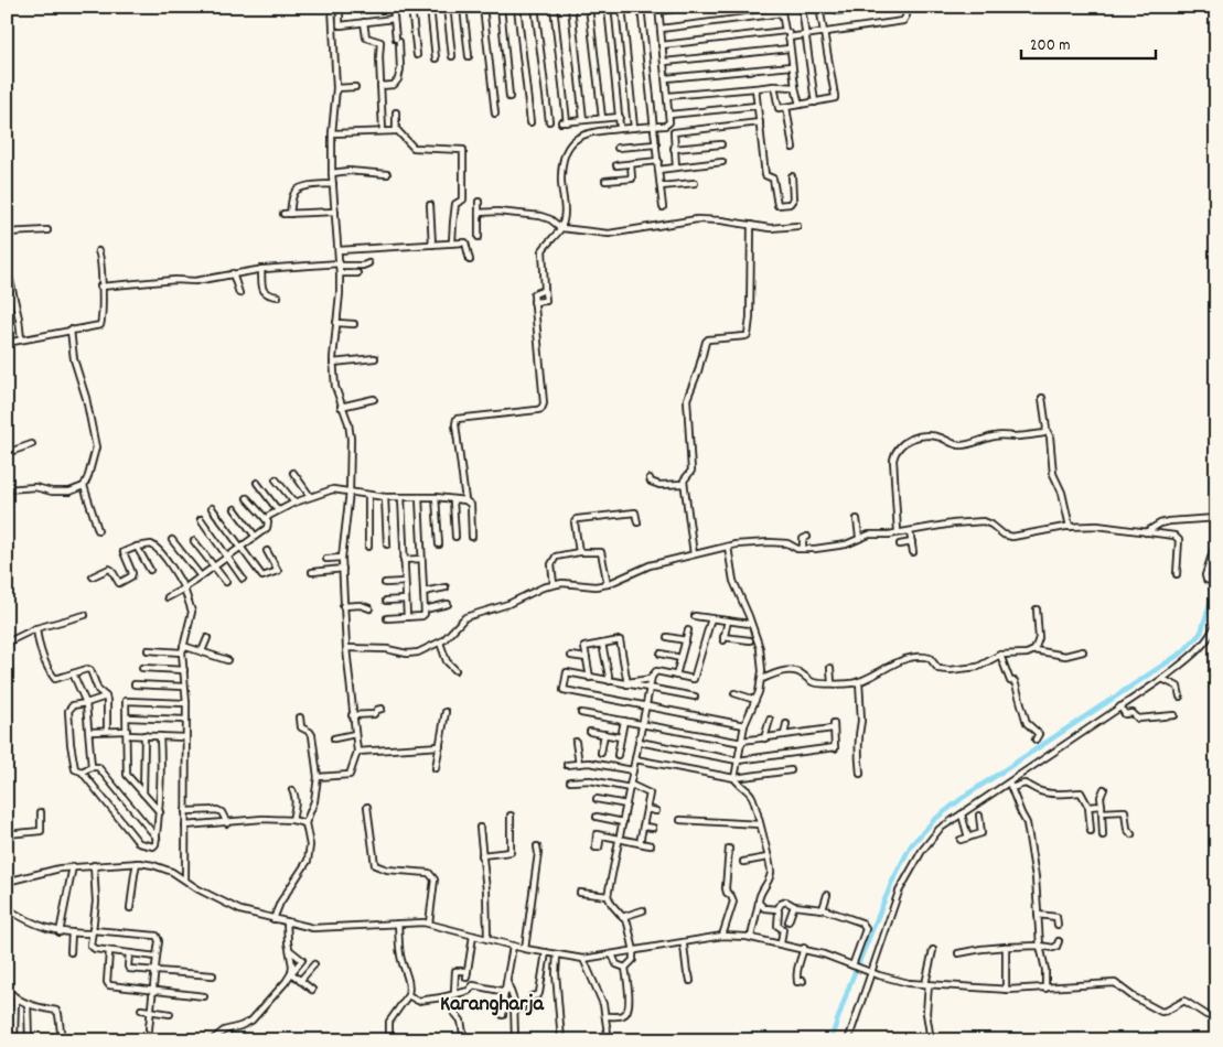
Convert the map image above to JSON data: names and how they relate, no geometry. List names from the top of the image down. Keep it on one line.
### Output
{"districts":["Karangharja"],"scale_bar":"200 m"}
